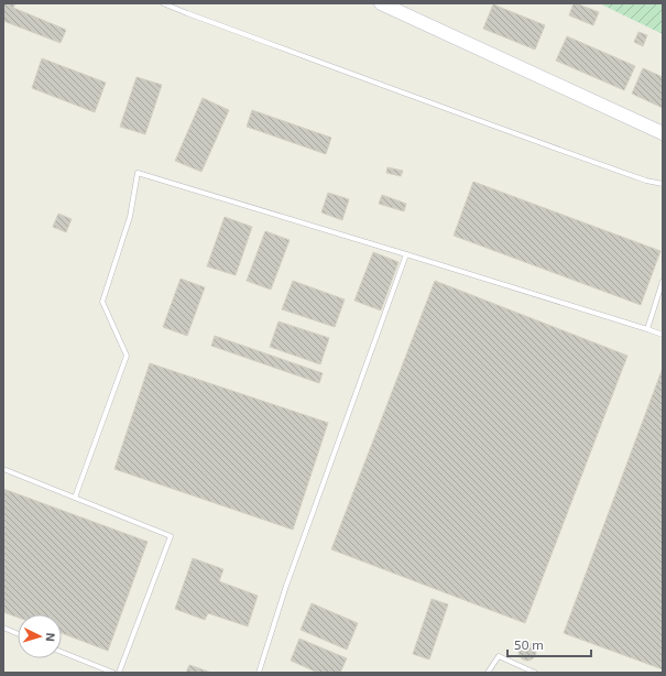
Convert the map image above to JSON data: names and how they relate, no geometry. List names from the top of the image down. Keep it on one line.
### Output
{"scale_bar":"50 m","north":"right"}
